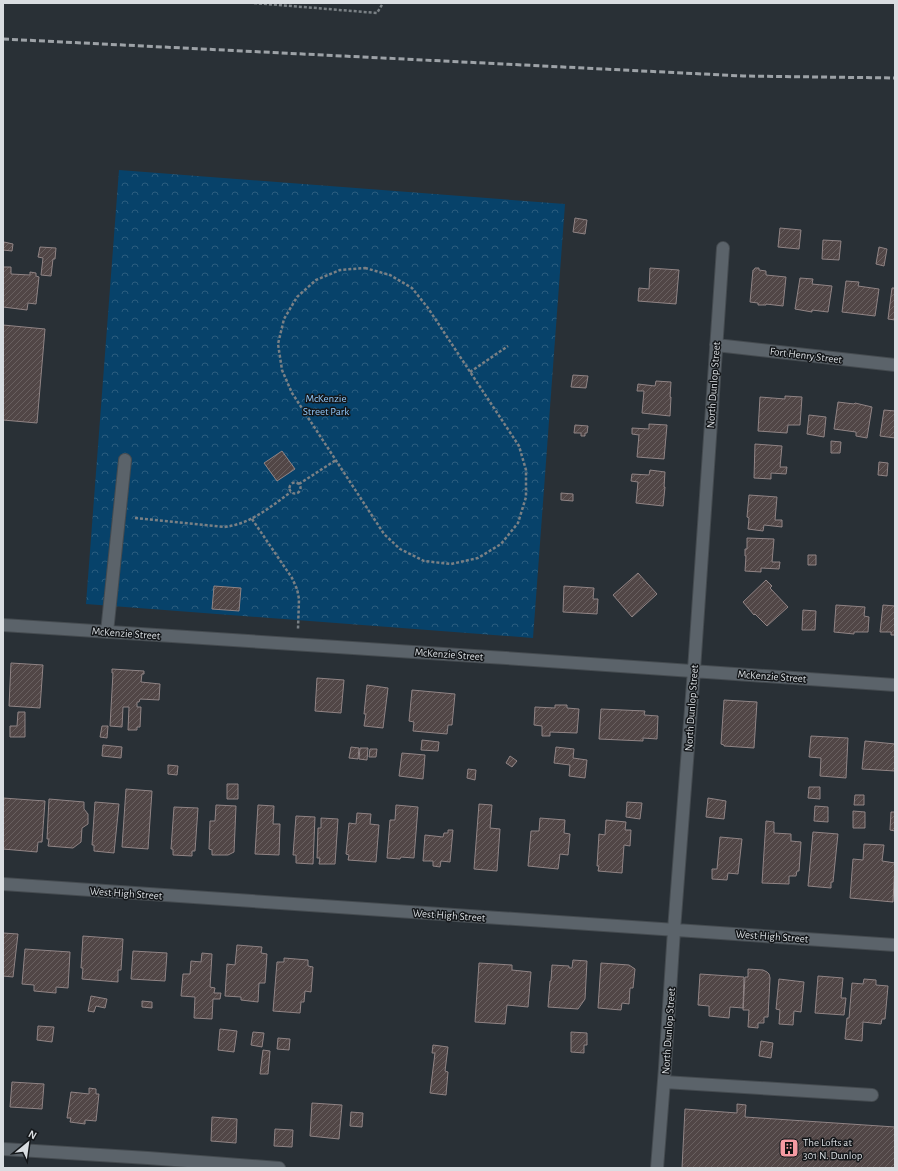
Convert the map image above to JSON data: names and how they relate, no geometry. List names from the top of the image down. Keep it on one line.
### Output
{"streets":{"street":["Fort Henry Street","North Dunlop Street","McKenzie Street","West High Street"]},"crossings":[["Fort Henry Street","North Dunlop Street"],["North Dunlop Street","McKenzie Street"],["North Dunlop Street","West High Street"]],"parks":["McKenzie Street Park"],"places":{"building":["The Lofts at 301 N. Dunlop"]},"north":"top right"}
